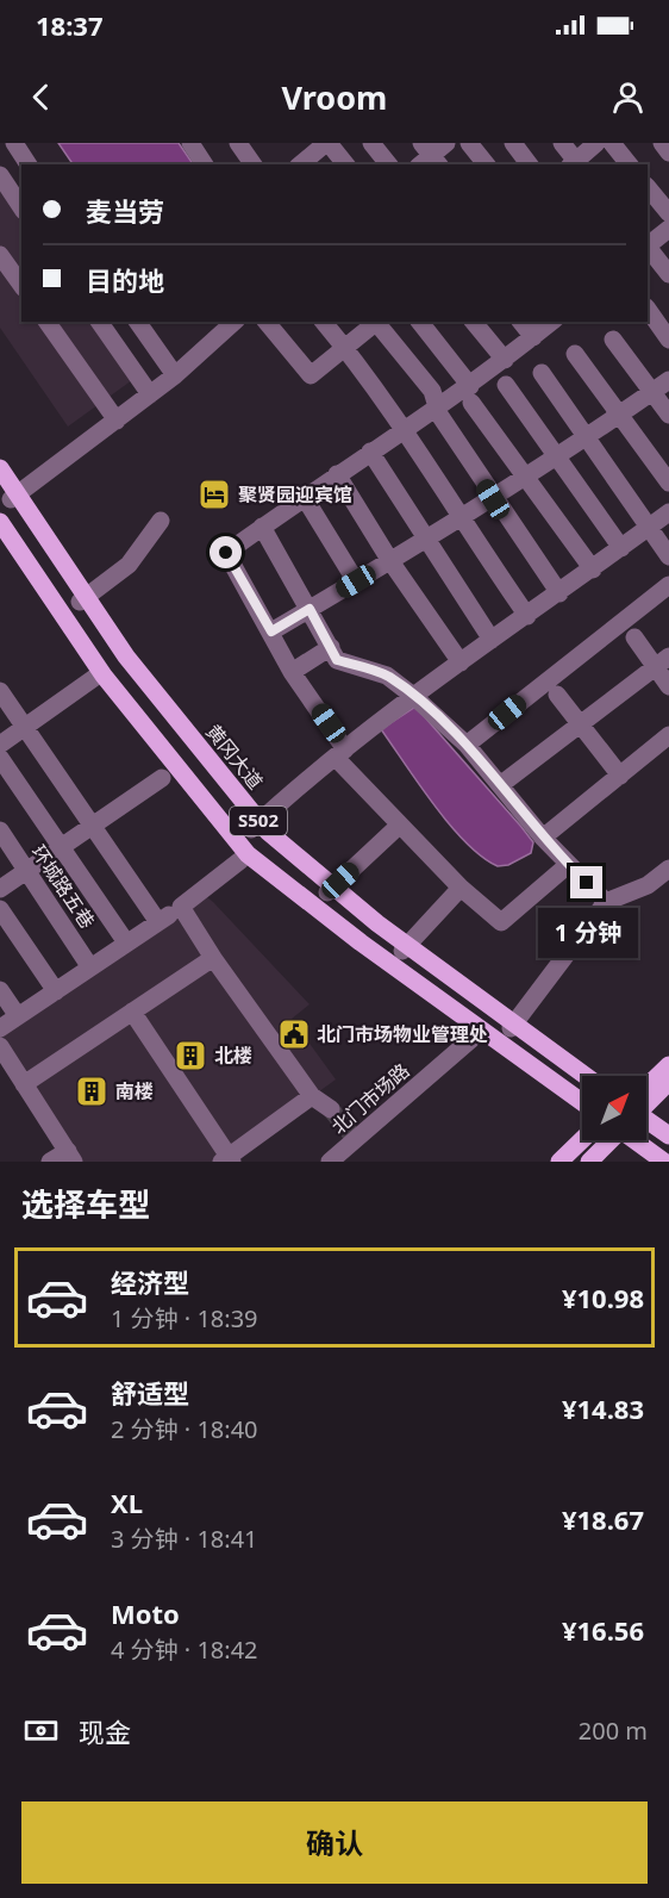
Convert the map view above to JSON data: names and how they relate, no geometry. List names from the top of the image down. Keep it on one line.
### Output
{"streets":{"main road":["黄冈大道","S502"],"street":["环城路五巷","北门市场路"]},"places":{"hotel":["聚贤园迎宾馆"],"public building":["北门市场物业管理处"],"building":["北楼","南楼"]},"north":"top right","page":{"status":"18:37","header":"Vroom","banner":["麦当劳","目的地"],"bubble":"1 分钟","heading":"选择车型","list":[{"name":"经济型","note":"1 分钟 · 18:39","value":"¥10.98"},{"name":"舒适型","note":"2 分钟 · 18:40","value":"¥14.83"},{"name":"XL","note":"3 分钟 · 18:41","value":"¥18.67"},{"name":"Moto","note":"4 分钟 · 18:42","value":"¥16.56"}],"pay":["现金","200 m"],"buttons":"确认"}}
